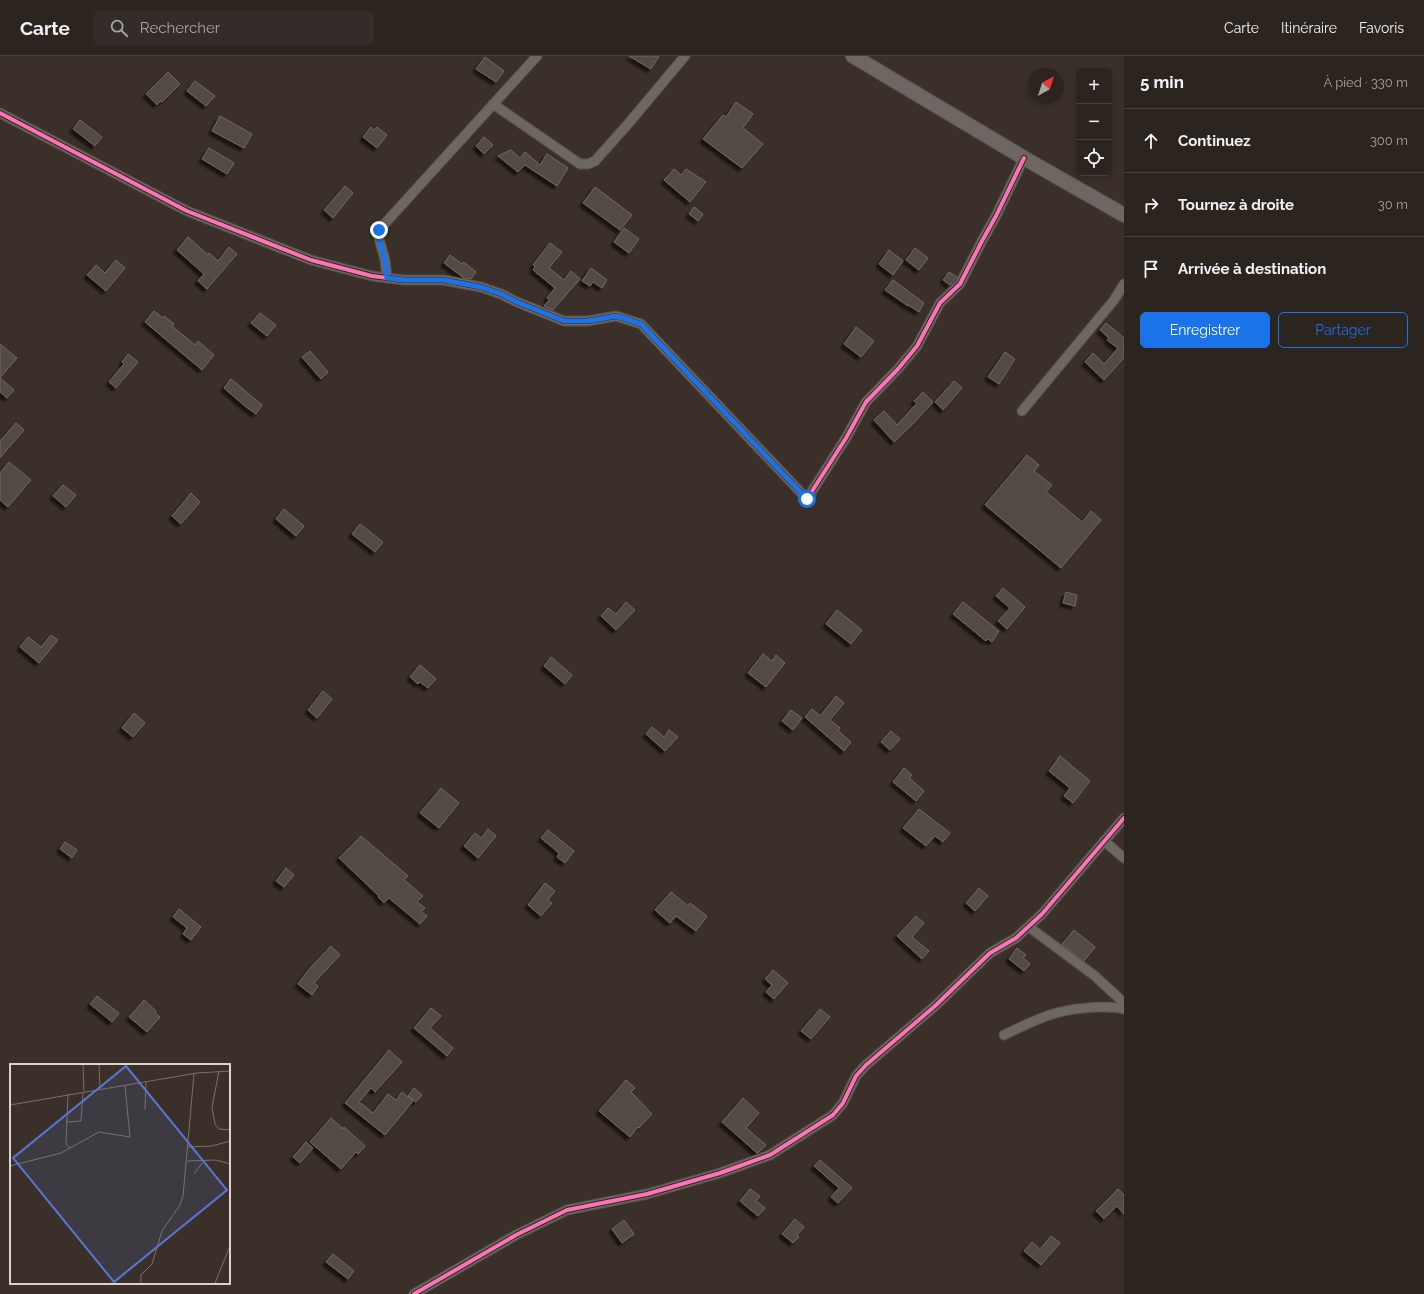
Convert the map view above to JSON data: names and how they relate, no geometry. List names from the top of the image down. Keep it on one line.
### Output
{"north":"top right","page":{"header":"Carte","search":"Rechercher","nav":["Carte","Itinéraire","Favoris"],"heading":["5 min","À pied · 330 m"],"map_buttons":["+","−"],"list":[["Continuez","300 m"],["Tournez à droite","30 m"],"Arrivée à destination"],"buttons":["Enregistrer","Partager"]}}
